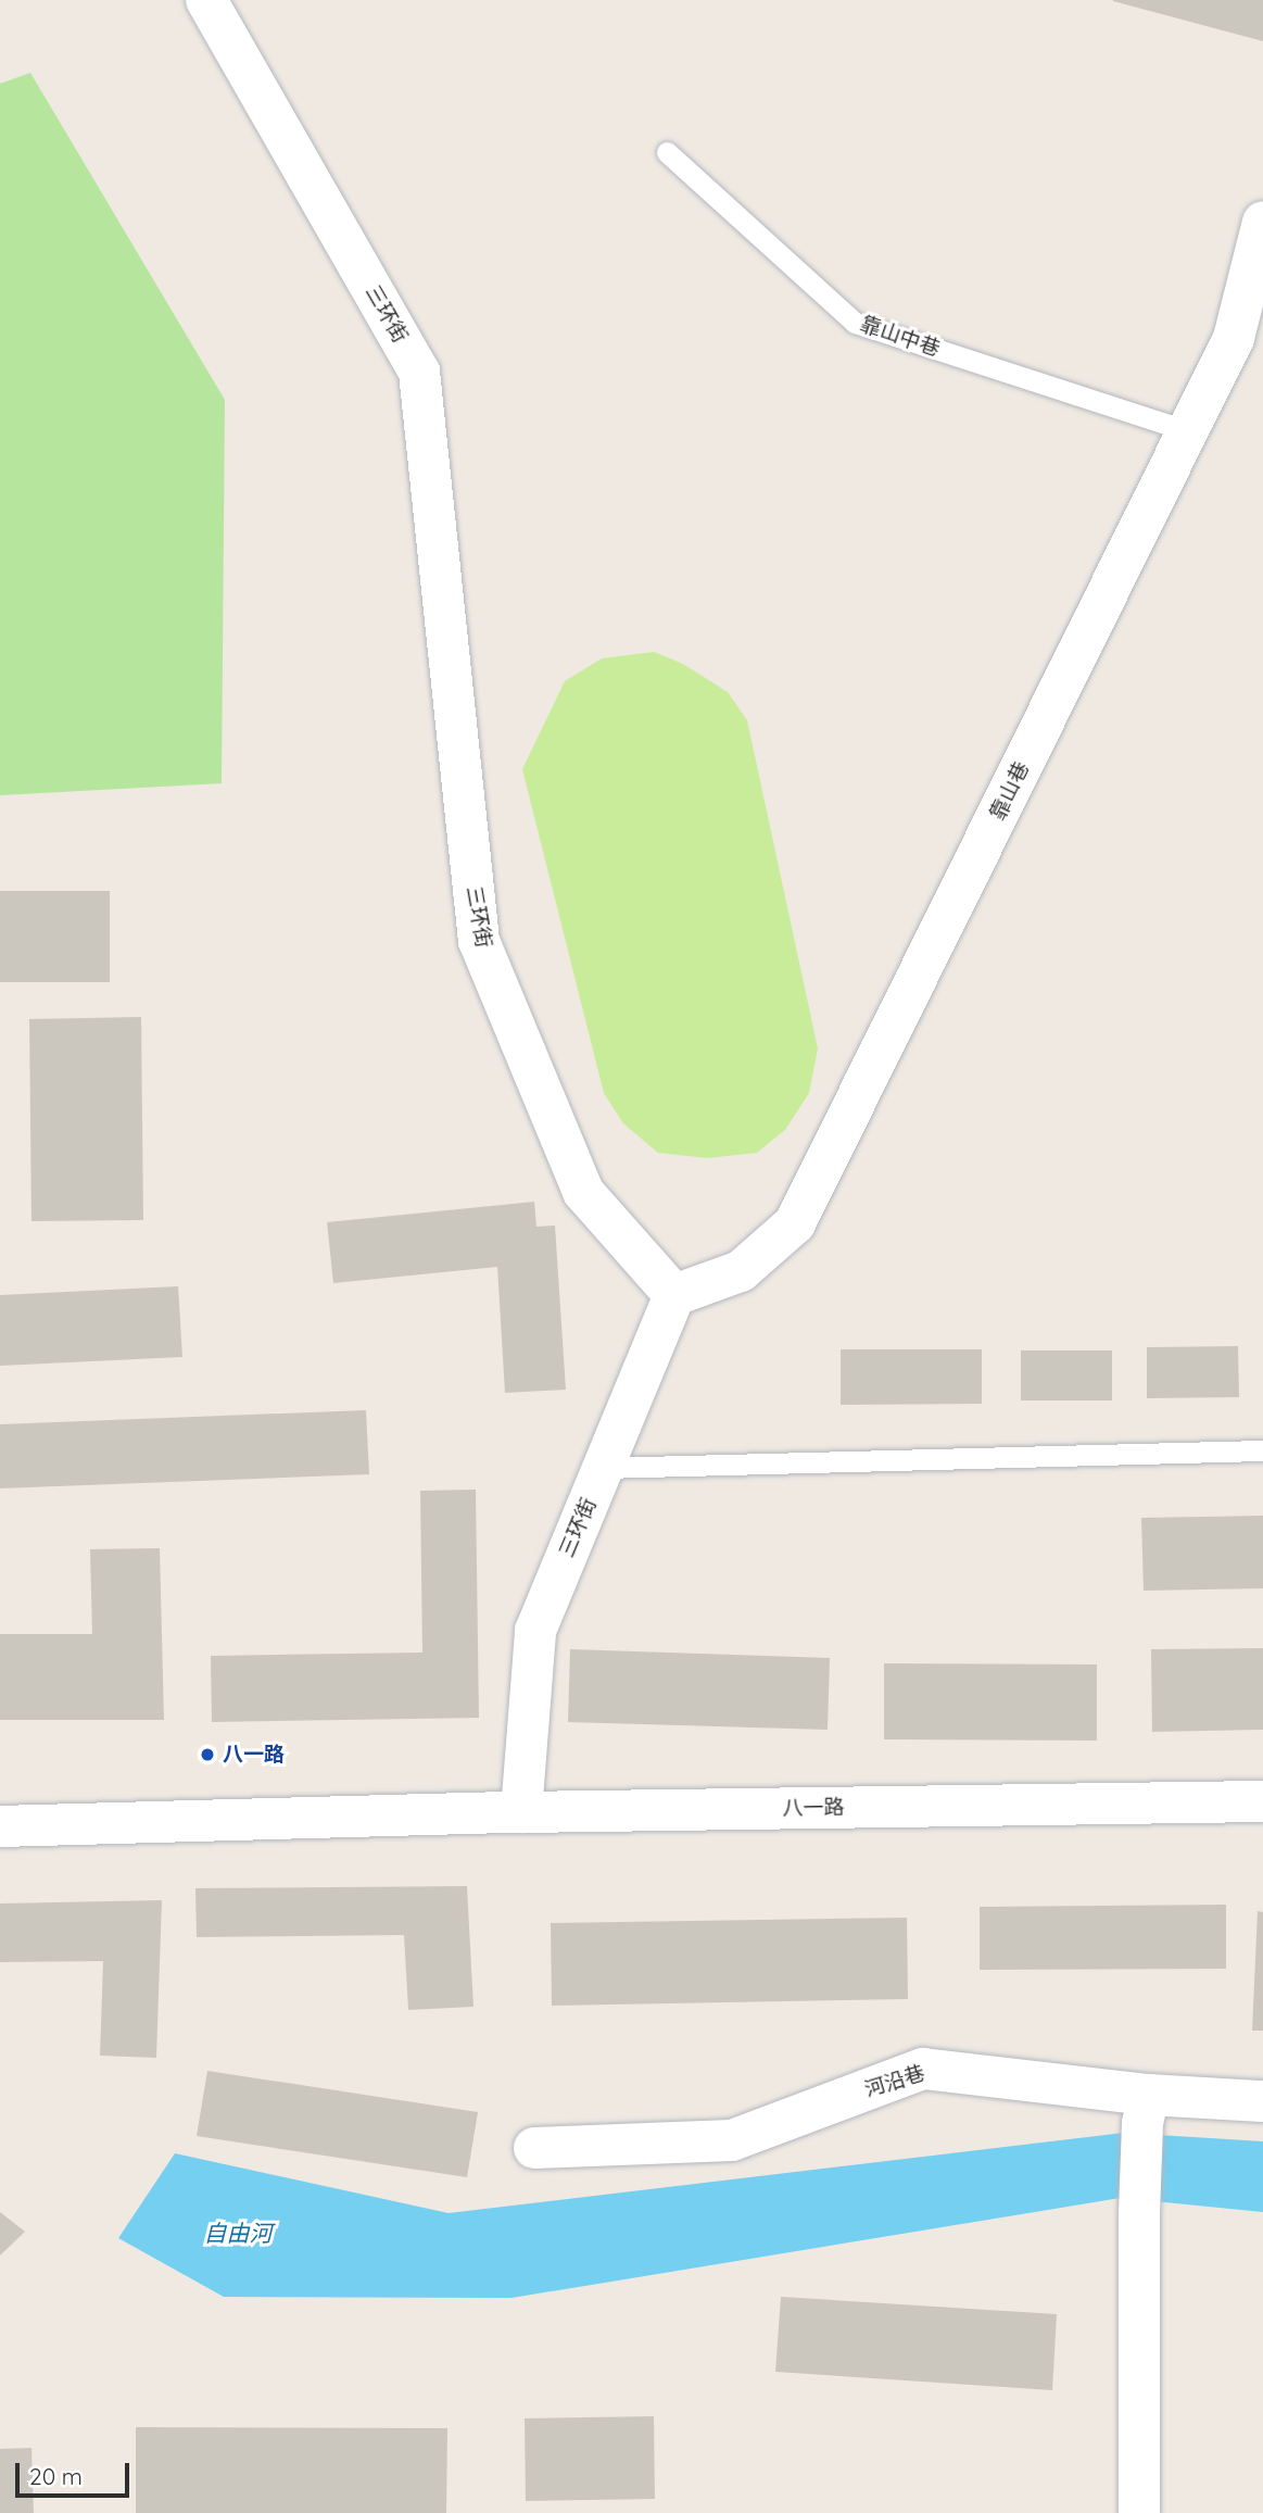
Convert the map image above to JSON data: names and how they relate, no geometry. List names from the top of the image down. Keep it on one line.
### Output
{"streets":{"street":["三环街","靠山巷","八一路","河沿巷"],"lane":["靠山中巷"]},"crossings":[["三环街","靠山巷"],["三环街","八一路"],["靠山中巷","靠山巷"]],"water":["自由河"],"places":["八一路"],"scale_bar":"20 m"}
